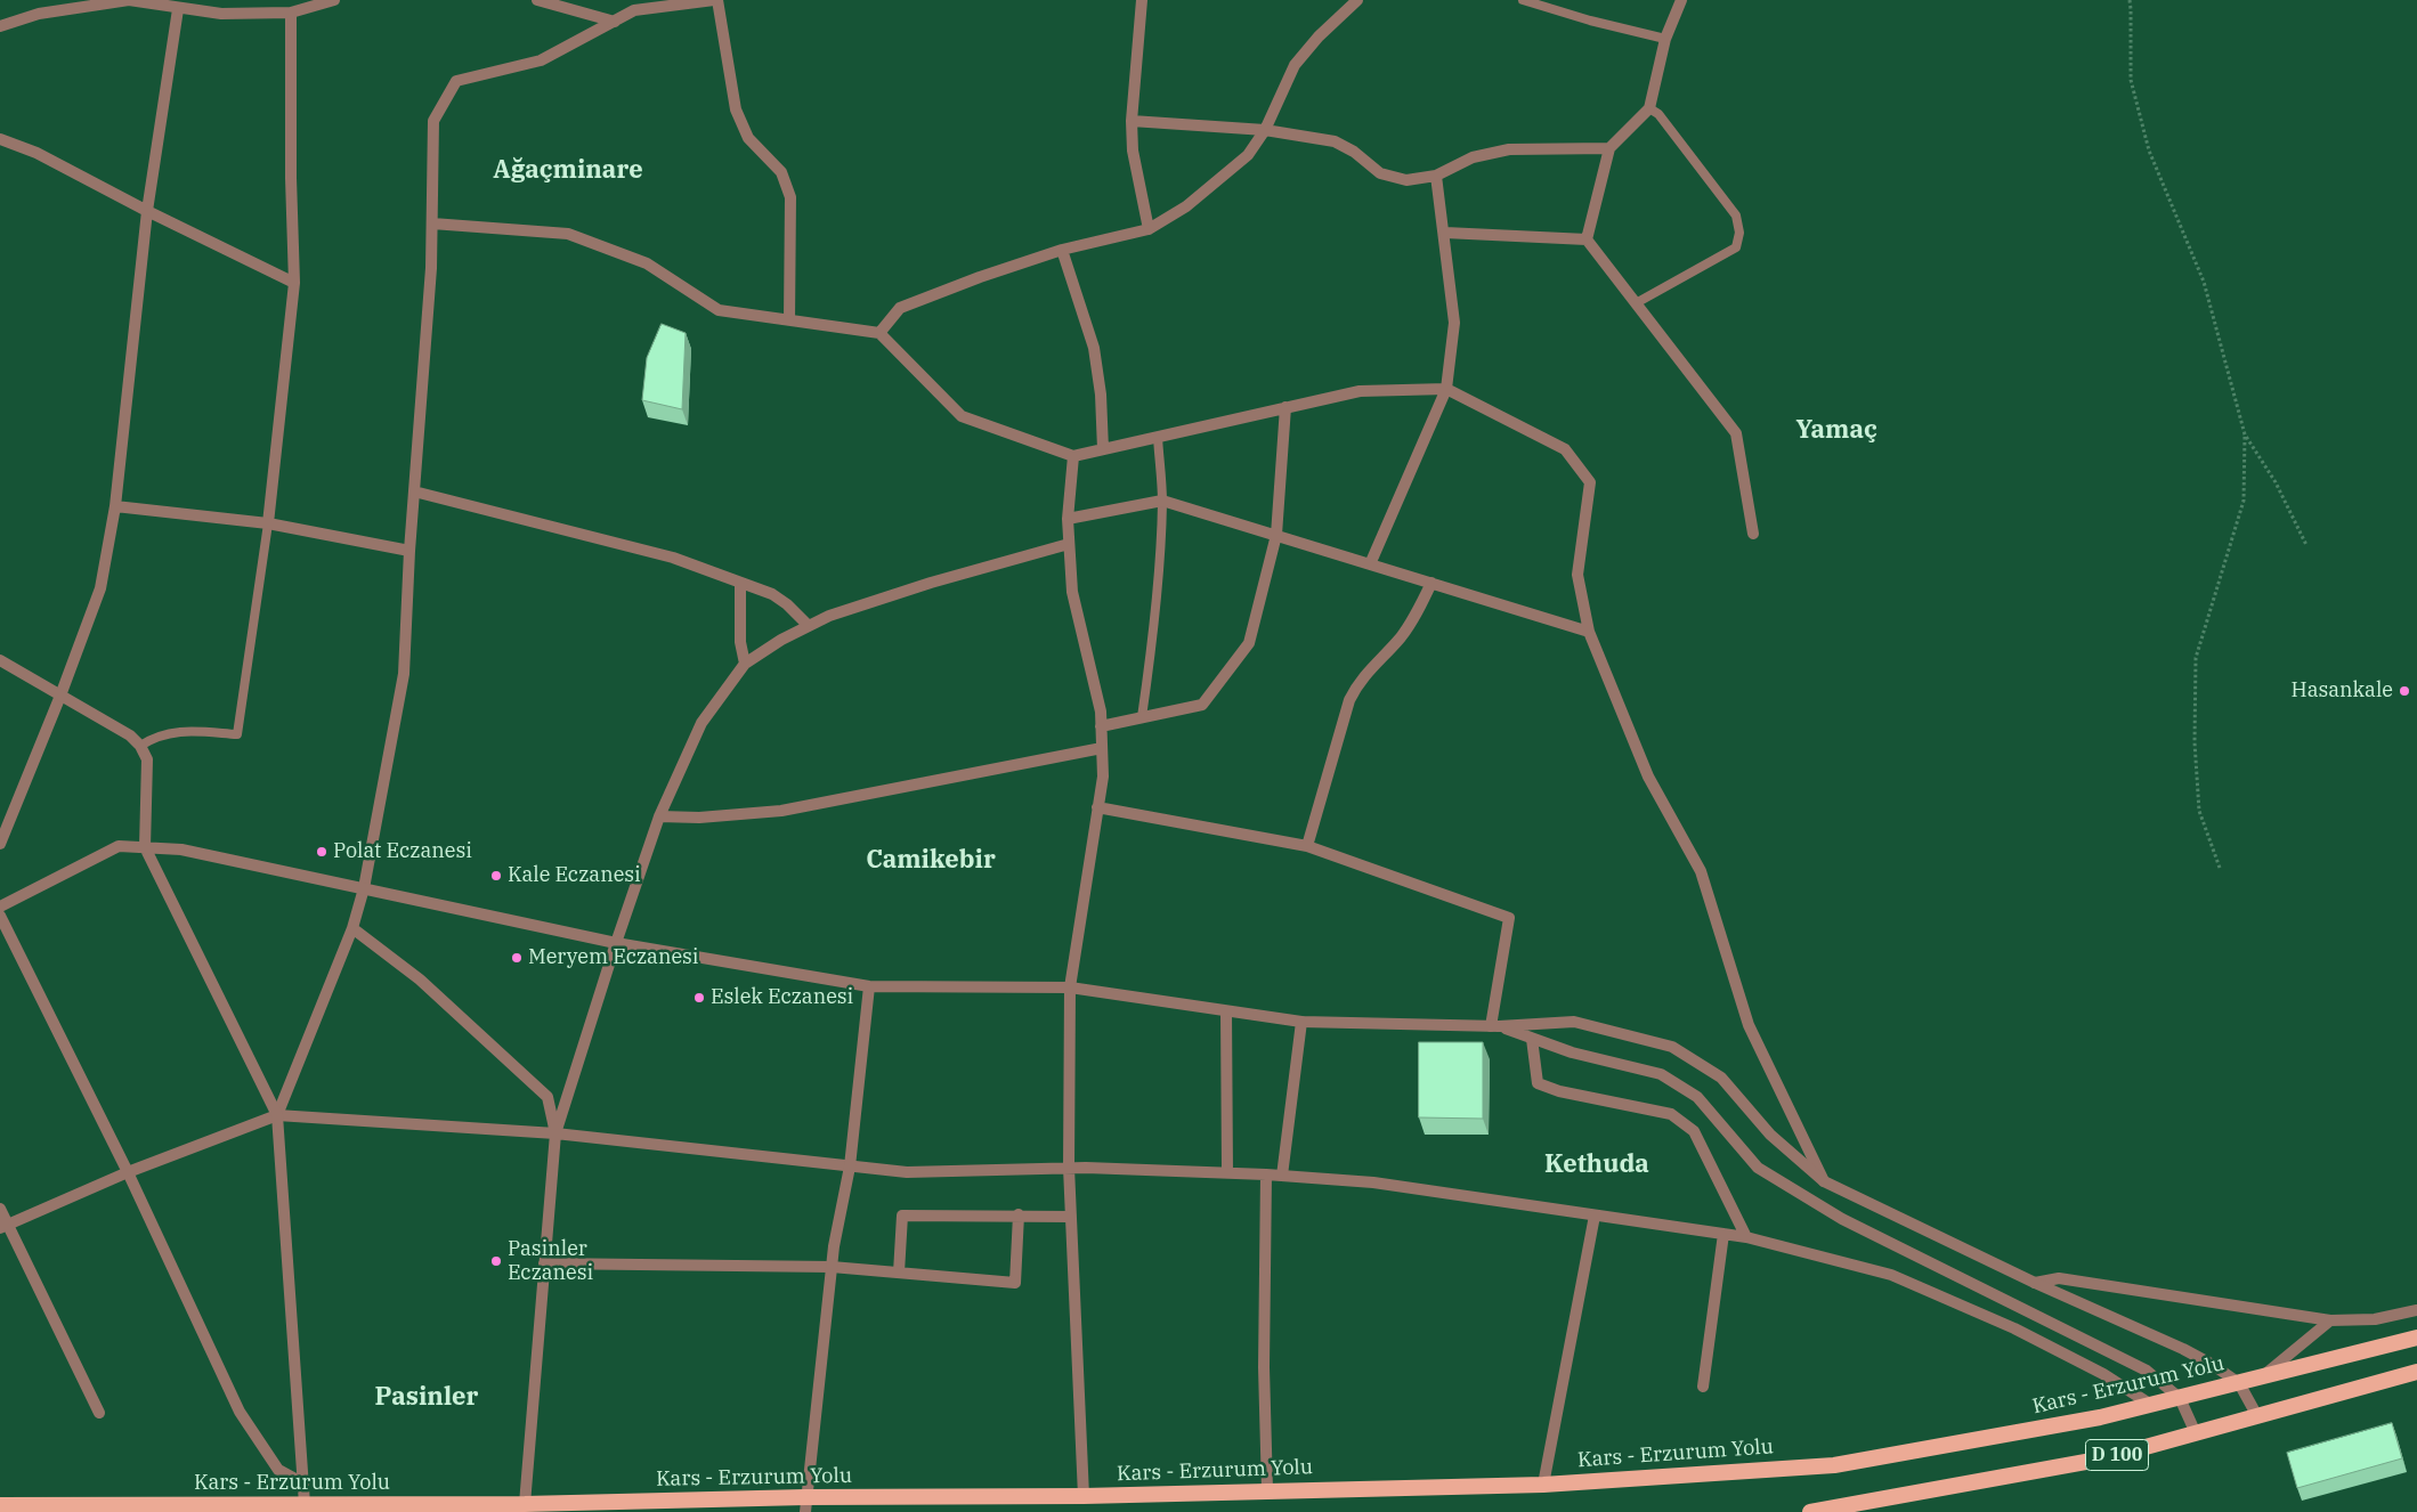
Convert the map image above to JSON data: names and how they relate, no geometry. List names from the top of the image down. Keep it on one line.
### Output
{"streets":{"highway":["Kars - Erzurum Yolu","D 100"]},"districts":["Ağaçminare","Yamaç","Camikebir","Kethuda","Pasinler"],"places":["Hasankale","Polat Eczanesi","Kale Eczanesi","Meryem Eczanesi","Eslek Eczanesi","Pasinler Eczanesi"]}
